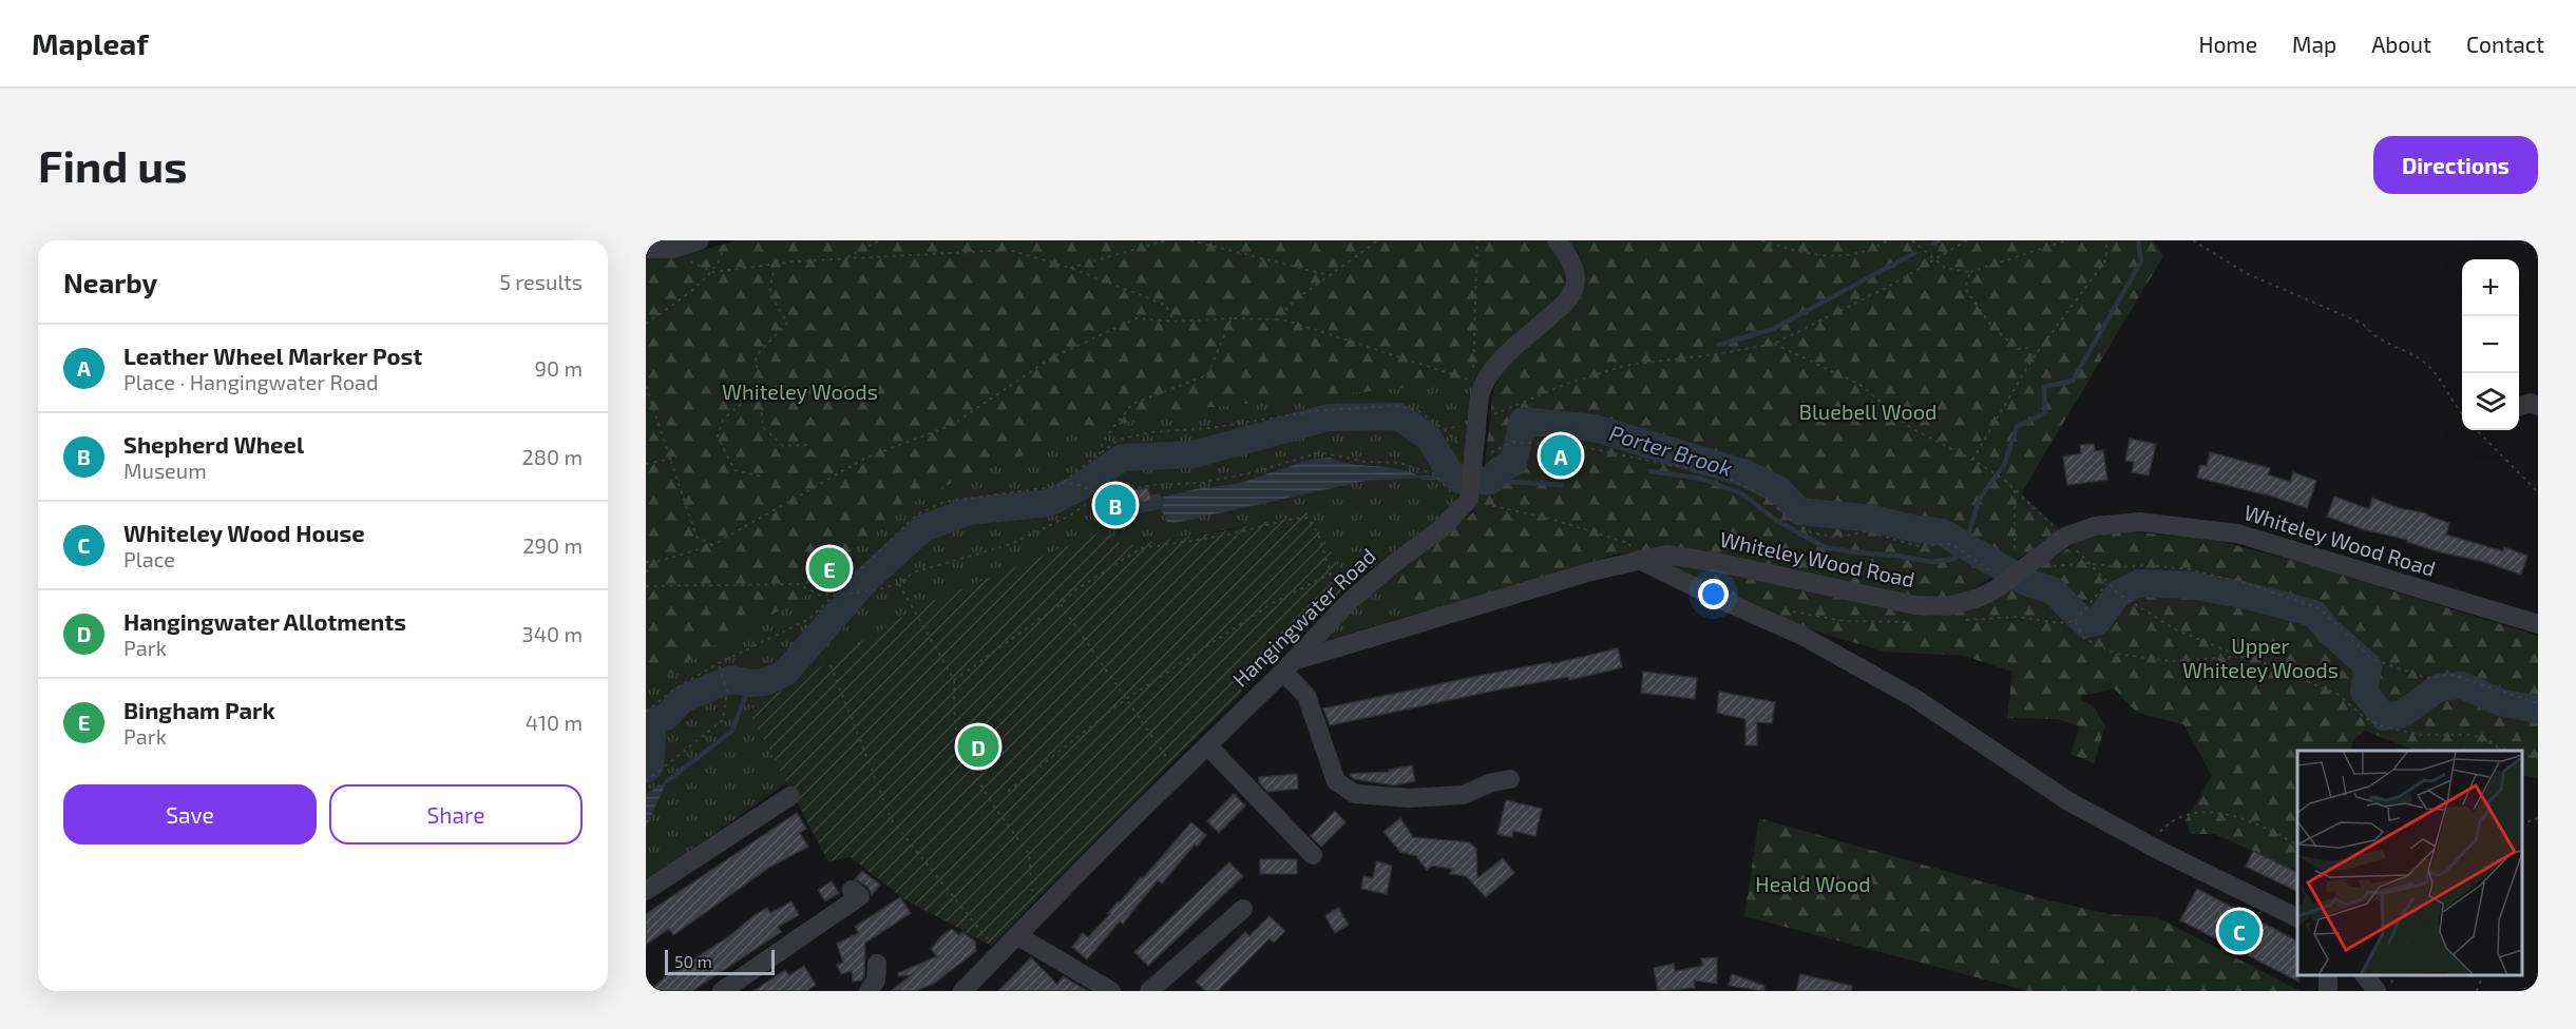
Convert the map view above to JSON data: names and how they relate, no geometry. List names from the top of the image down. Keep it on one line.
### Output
{"streets":{"street":["Whiteley Wood Road","Hangingwater Road"]},"crossings":[["Whiteley Wood Road","Hangingwater Road"]],"water":["Porter Brook"],"parks":["Whiteley Woods","Bluebell Wood","Upper Whiteley Woods","Heald Wood"],"scale_bar":"50 m","page":{"header":"Mapleaf","nav":["Home","Map","About","Contact"],"buttons":["Directions",["Save","Share"]],"title":"Find us","heading":["Nearby","5 results"],"map_buttons":["+","−"],"list":[{"mark":"A","name":"Leather Wheel Marker Post","note":"Place · Hangingwater Road","value":"90 m"},{"mark":"B","name":"Shepherd Wheel","note":"Museum","value":"280 m"},{"mark":"C","name":"Whiteley Wood House","note":"Place","value":"290 m"},{"mark":"D","name":"Hangingwater Allotments","note":"Park","value":"340 m"},{"mark":"E","name":"Bingham Park","note":"Park","value":"410 m"}],"pins":["A","B","E","D","C"],"scale":"50 m"}}
